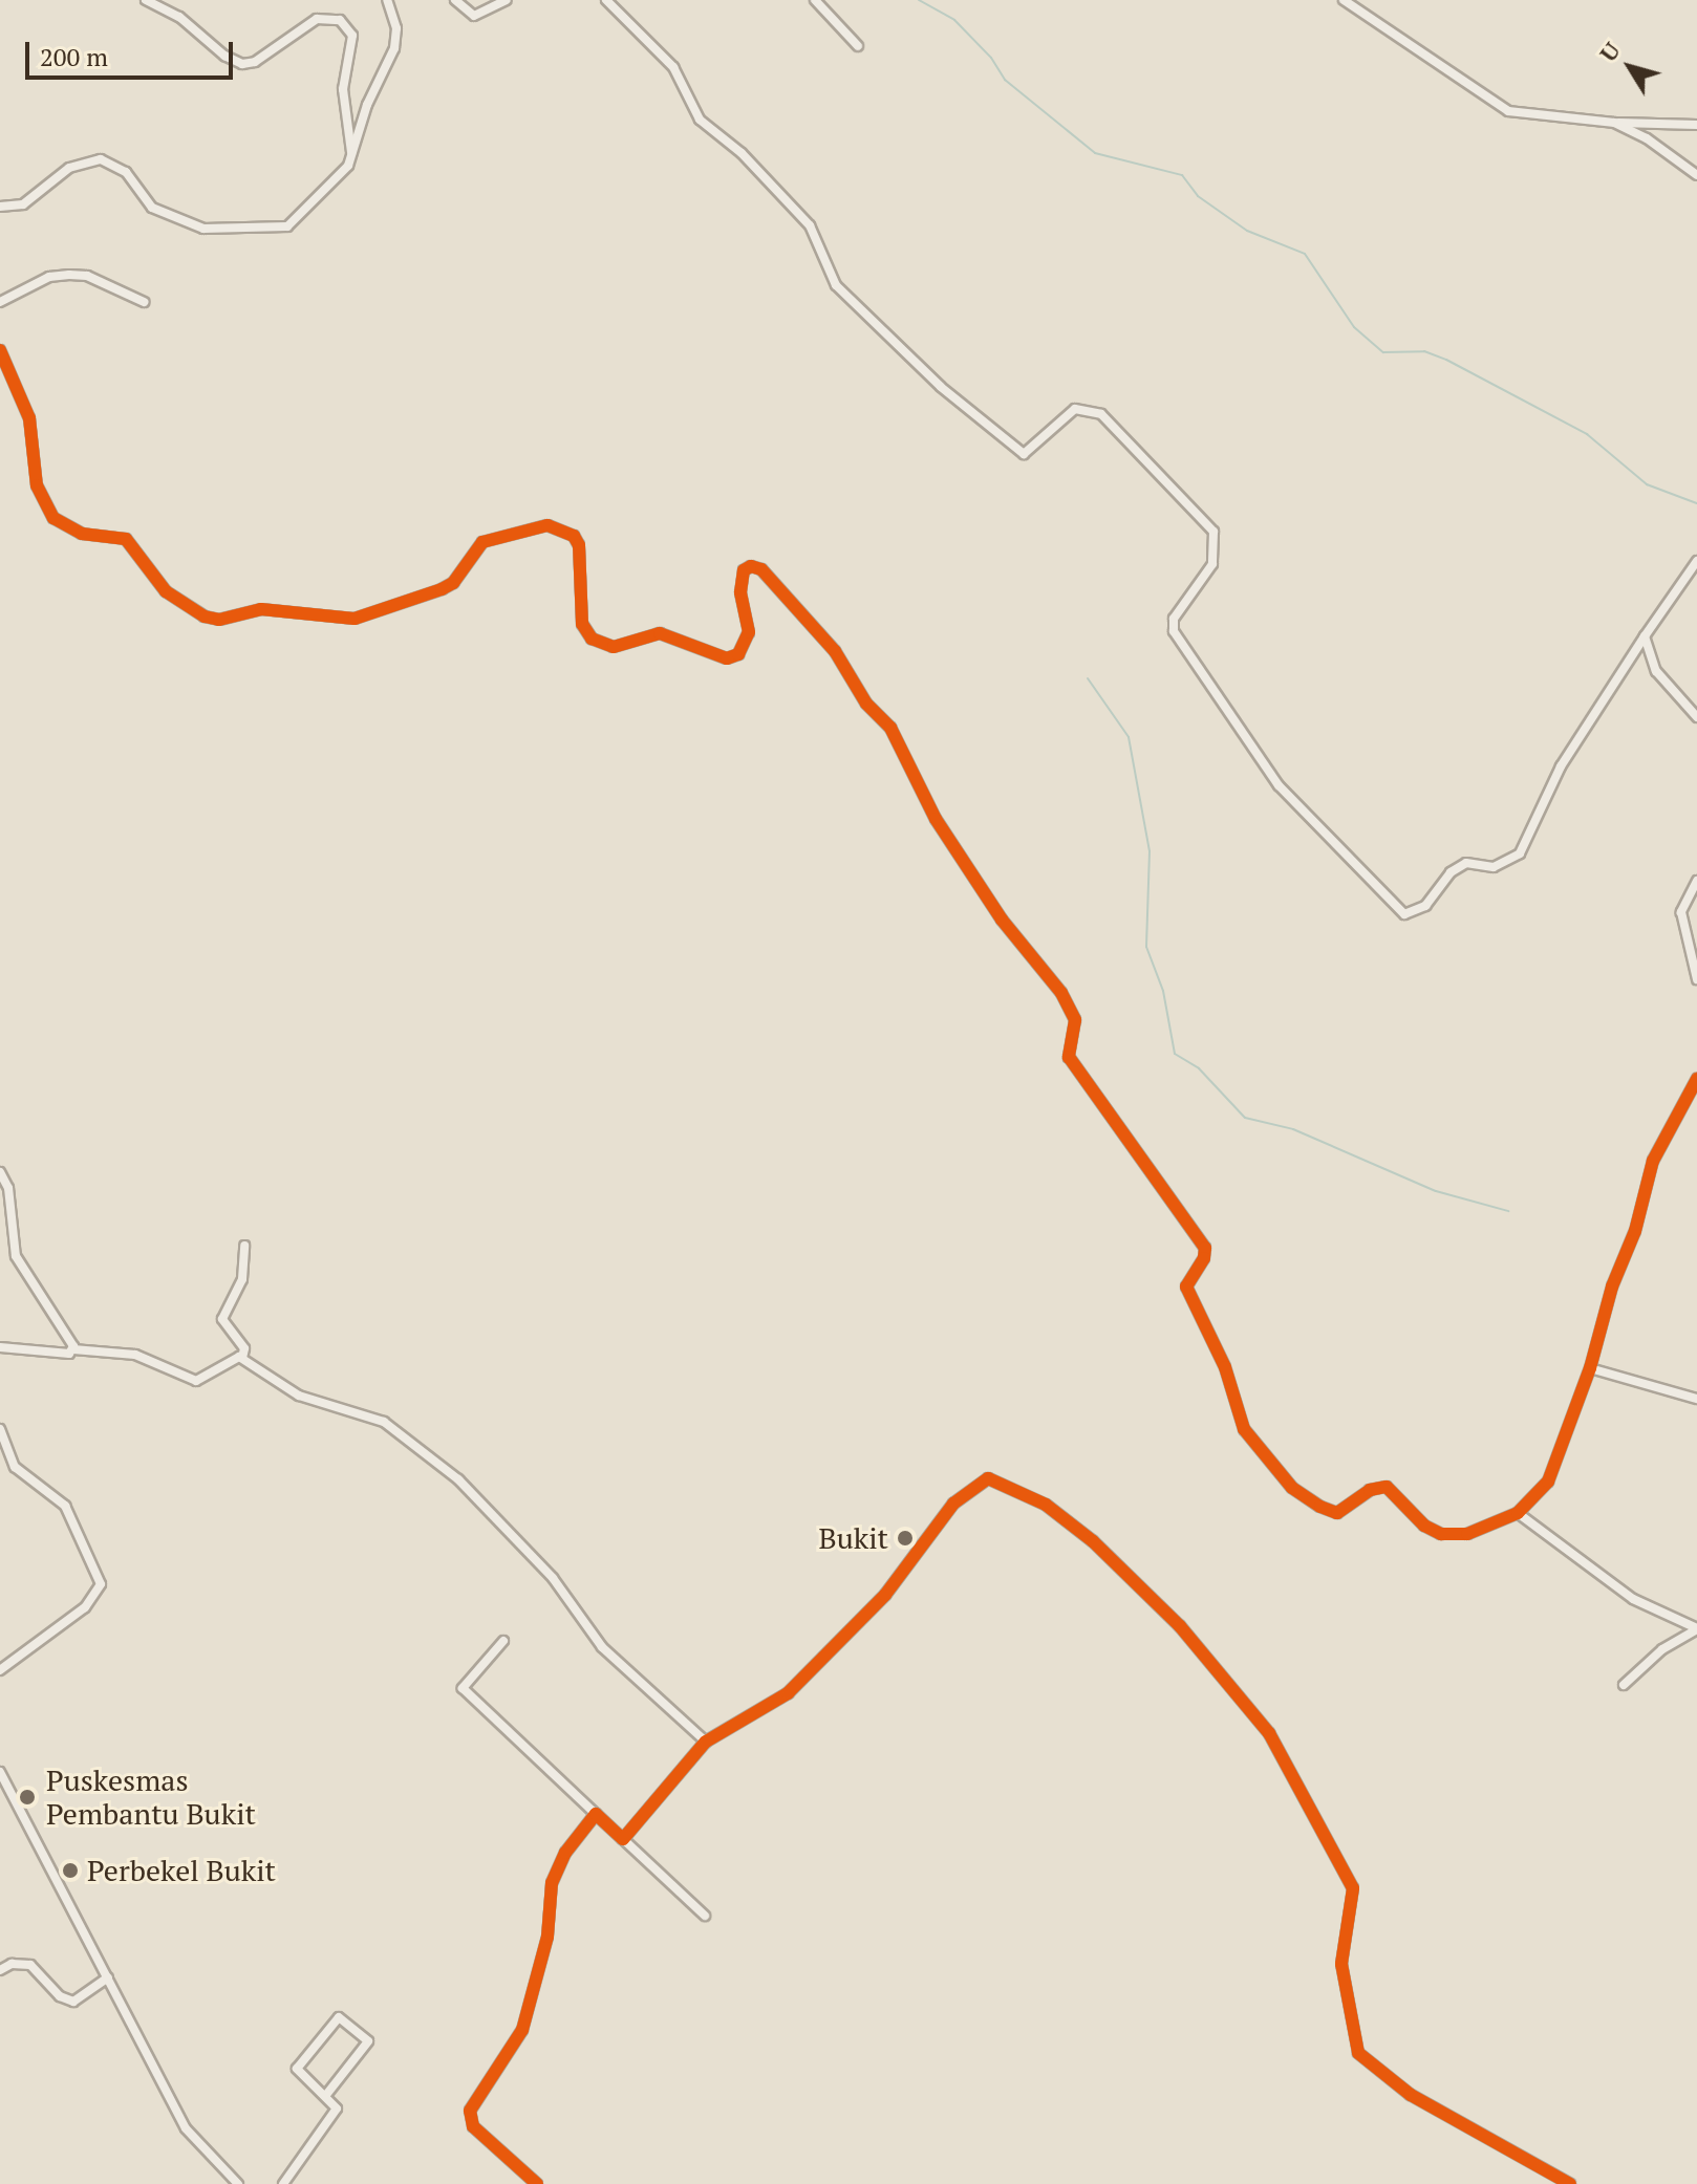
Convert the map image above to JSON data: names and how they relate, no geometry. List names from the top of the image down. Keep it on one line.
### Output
{"places":["Bukit","Puskesmas Pembantu Bukit","Perbekel Bukit"],"scale_bar":"200 m","north":"top left"}
